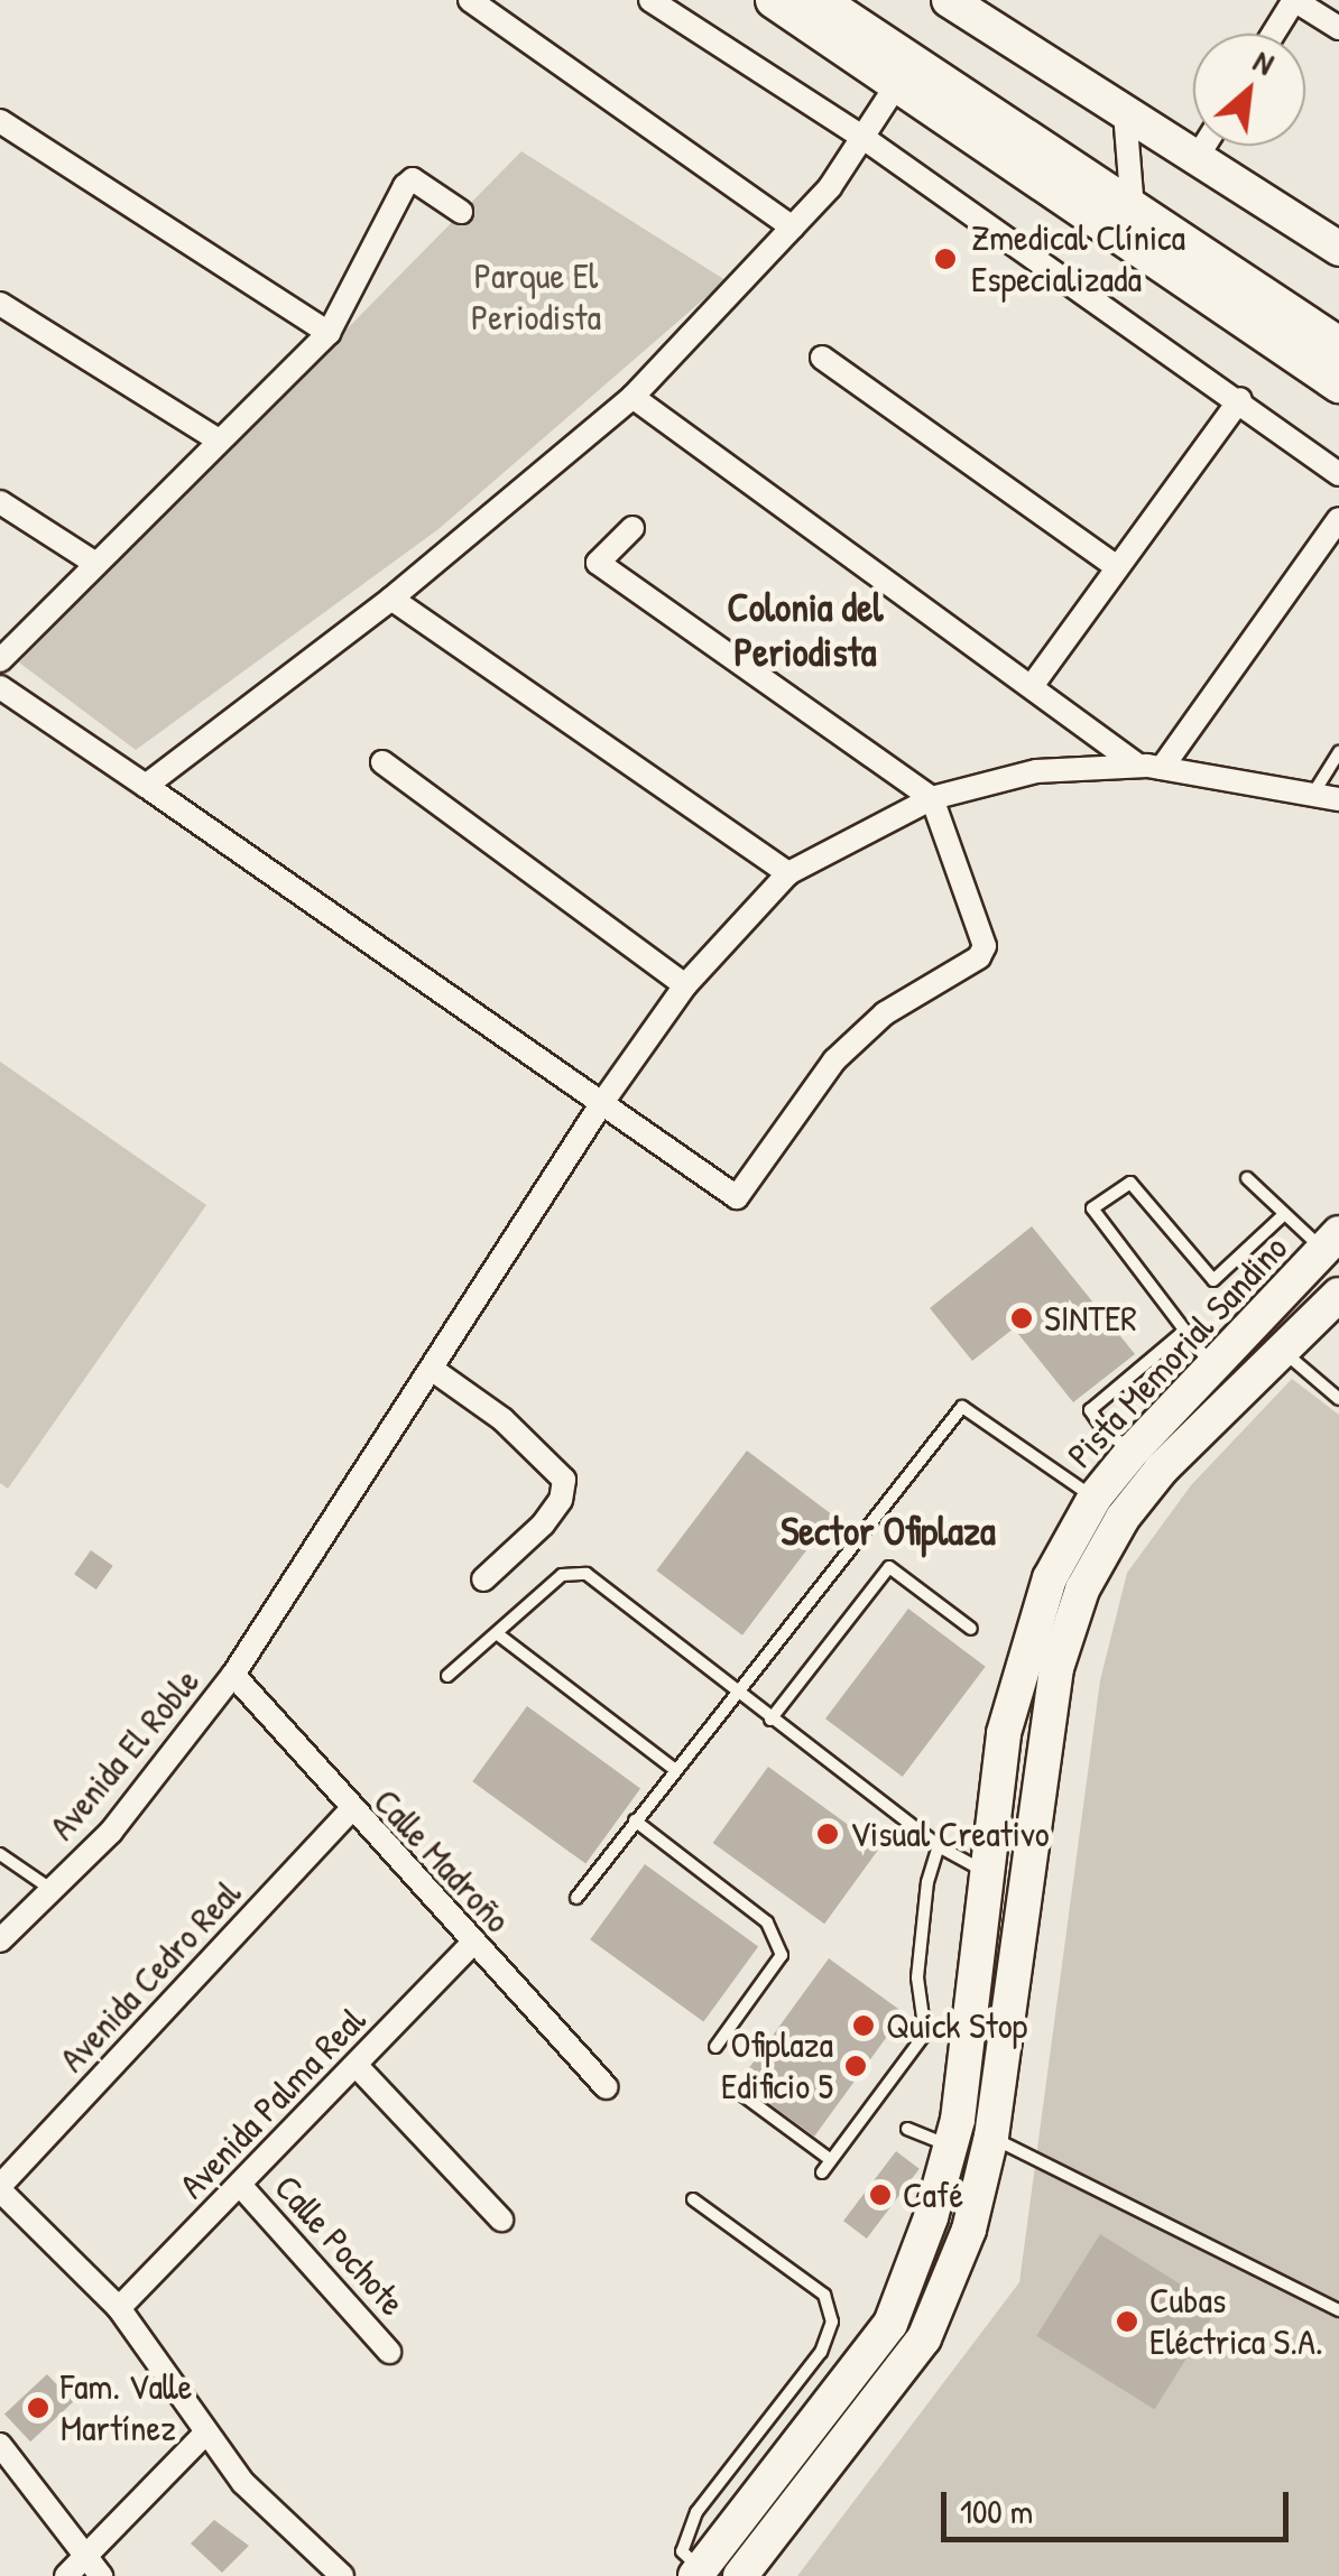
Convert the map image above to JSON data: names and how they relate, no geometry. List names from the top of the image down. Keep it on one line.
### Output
{"streets":{"main road":["Pista Memorial Sandino"],"street":["Avenida El Roble","Calle Madroño","Avenida Cedro Real","Avenida Palma Real","Calle Pochote"]},"crossings":[["Avenida El Roble","Calle Madroño"],["Calle Madroño","Avenida Cedro Real"],["Calle Madroño","Avenida Palma Real"],["Avenida Palma Real","Calle Pochote"]],"districts":["Colonia del Periodista","Sector Ofiplaza"],"parks":["Parque El Periodista"],"places":["Zmedical Clínica Especializada","SINTER","Visual Creativo","Quick Stop","Ofiplaza Edificio 5","Café","Cubas Eléctrica S.A.","Fam. Valle Martínez"],"scale_bar":"100 m","north":"top right"}
